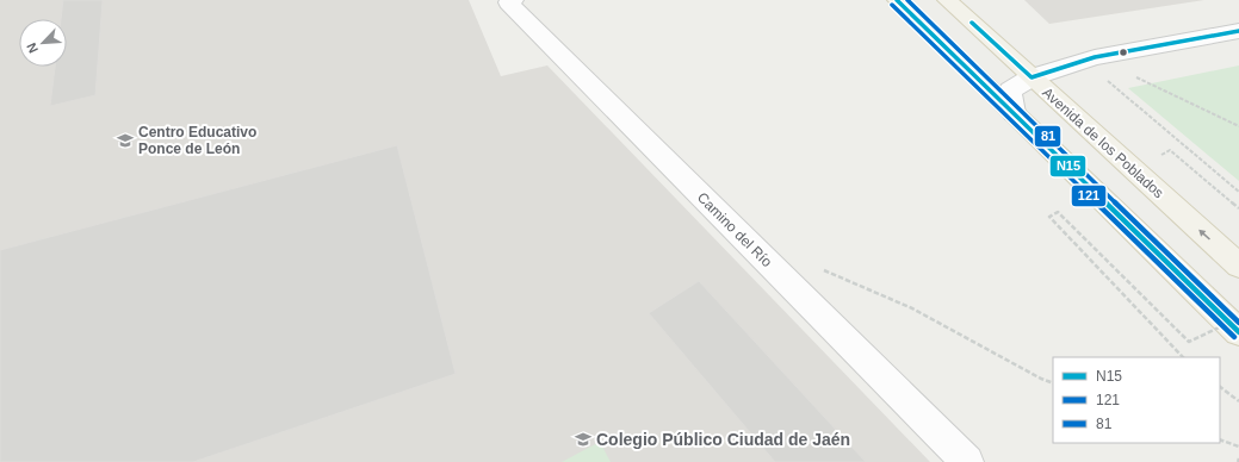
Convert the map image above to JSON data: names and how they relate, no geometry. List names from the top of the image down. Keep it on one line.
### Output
{"streets":{"main road":["Avenida de los Poblados"],"street":["Camino del Río"]},"places":{"school or university":["Centro Educativo Ponce de León","Colegio Público Ciudad de Jaén"]},"lines":["transit line N15","transit line 81","transit line 121"],"legend":["N15","121","81"],"north":"bottom left"}
